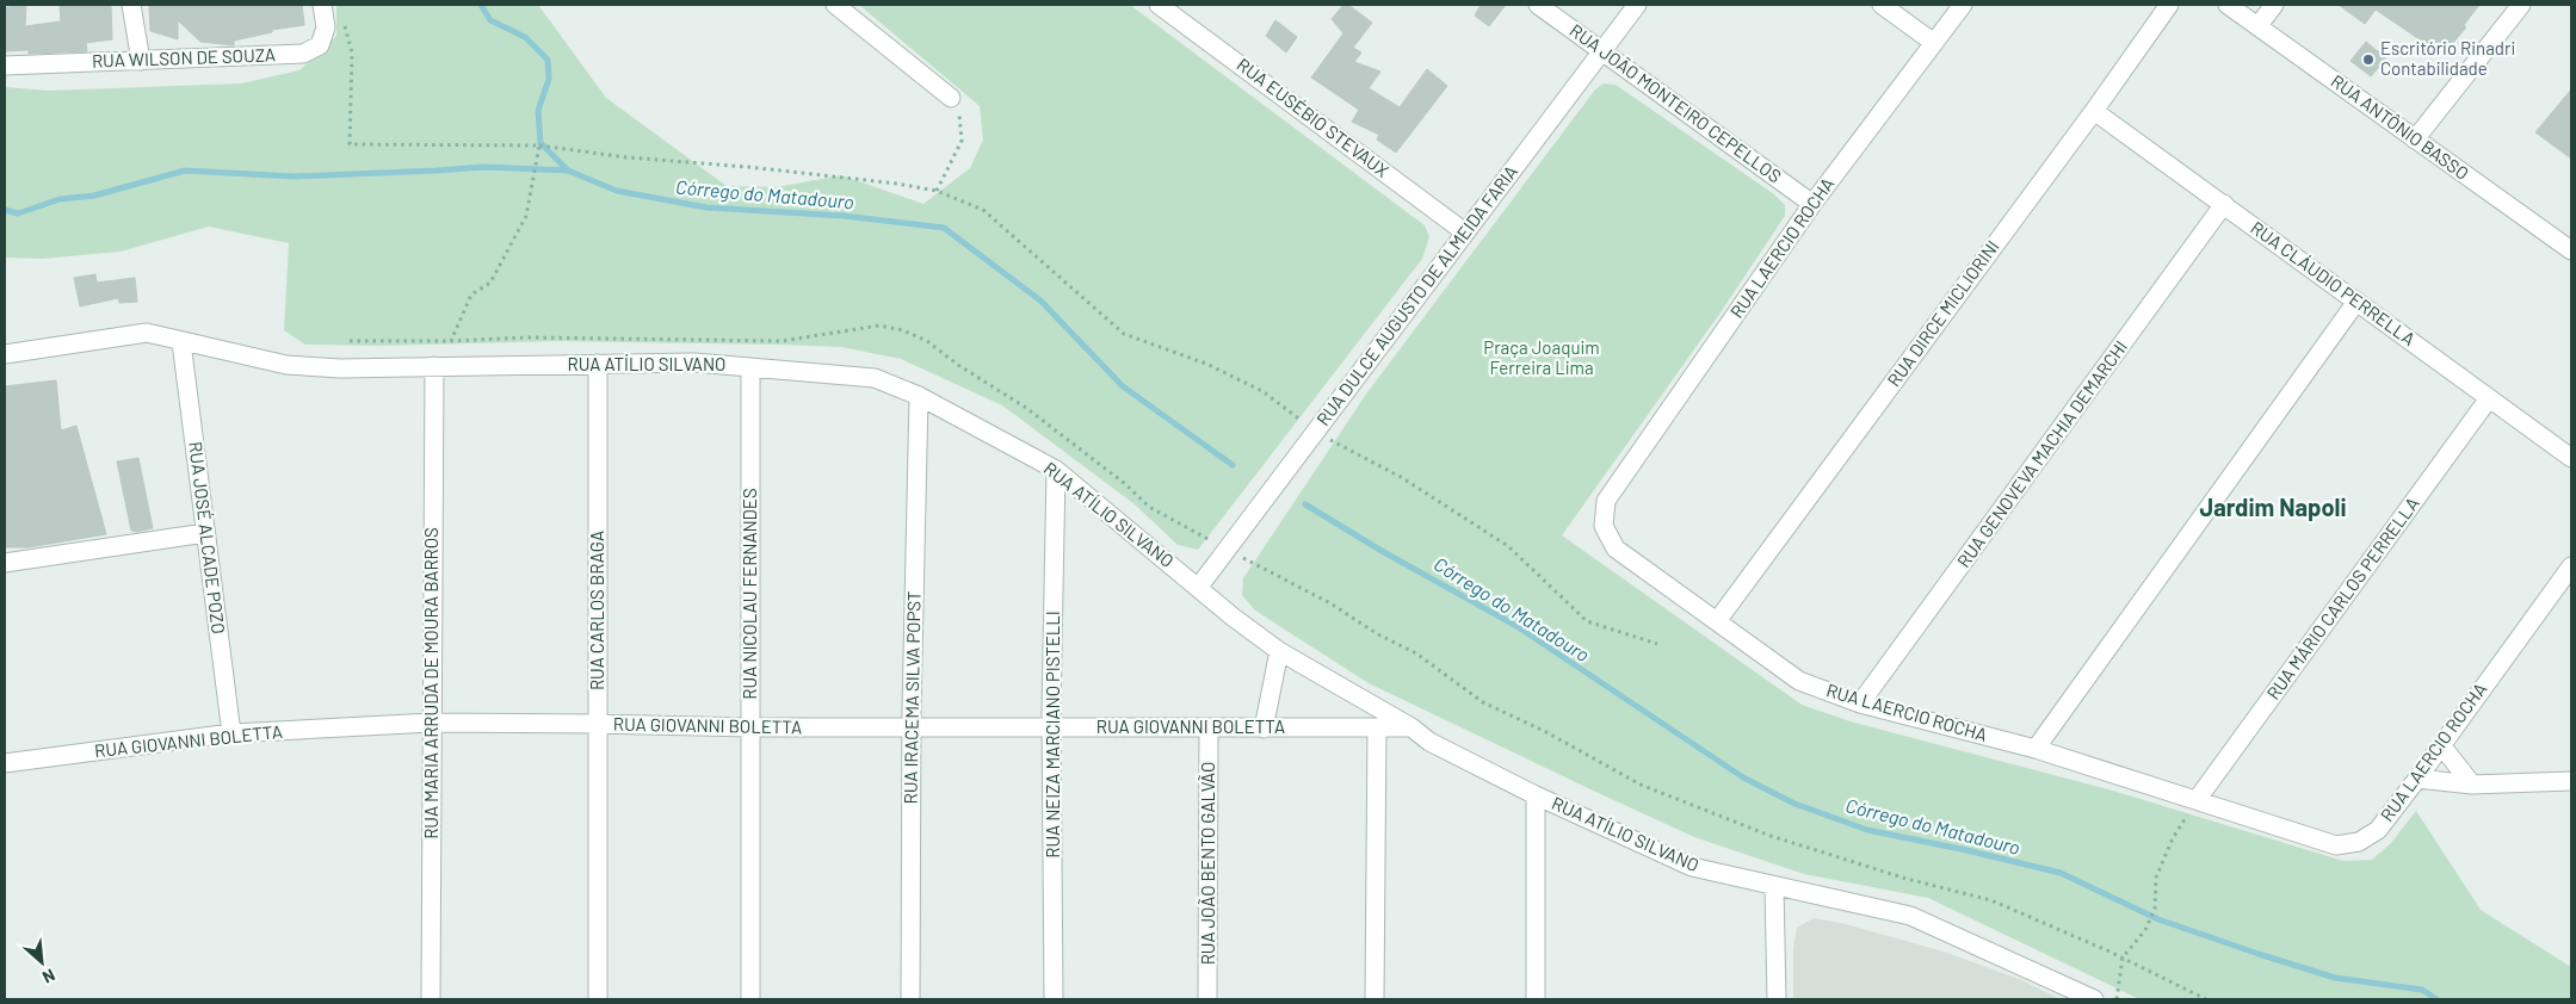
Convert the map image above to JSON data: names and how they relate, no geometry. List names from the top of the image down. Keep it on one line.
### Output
{"streets":{"street":["RUA WILSON DE SOUZA","RUA JOÃO MONTEIRO CEPELLOS","RUA EUSÉBIO STEVAUX","RUA ANTÔNIO BASSO","RUA LAERCIO ROCHA","RUA CLÁUDIO PERRELLA","RUA DULCE AUGUSTO DE ALMEIDA FARIA","RUA DIRCE MICLIORINI","RUA ATÍLIO SILVANO","RUA GENOVEVA MACHIA DEMARCHI","RUA JOSÉ ALCADE POZO","RUA NICOLAU FERNANDES","RUA MÁRIO CARLOS PERRELLA","RUA CARLOS BRAGA","RUA MARIA ARRUDA DE MOURA BARROS","RUA IRACEMA SILVA POPST","RUA GIOVANNI BOLETTA","RUA NEIZA MARCIANO PISTELLI","RUA JOÃO BENTO GALVÃO"]},"crossings":[["RUA JOÃO MONTEIRO CEPELLOS","RUA LAERCIO ROCHA"],["RUA JOÃO MONTEIRO CEPELLOS","RUA DULCE AUGUSTO DE ALMEIDA FARIA"],["RUA EUSÉBIO STEVAUX","RUA DULCE AUGUSTO DE ALMEIDA FARIA"],["RUA LAERCIO ROCHA","RUA DIRCE MICLIORINI"],["RUA LAERCIO ROCHA","RUA GENOVEVA MACHIA DEMARCHI"],["RUA LAERCIO ROCHA","RUA MÁRIO CARLOS PERRELLA"],["RUA CLÁUDIO PERRELLA","RUA DIRCE MICLIORINI"],["RUA CLÁUDIO PERRELLA","RUA GENOVEVA MACHIA DEMARCHI"],["RUA CLÁUDIO PERRELLA","RUA MÁRIO CARLOS PERRELLA"],["RUA DULCE AUGUSTO DE ALMEIDA FARIA","RUA ATÍLIO SILVANO"],["RUA ATÍLIO SILVANO","RUA JOSÉ ALCADE POZO"],["RUA ATÍLIO SILVANO","RUA NICOLAU FERNANDES"],["RUA ATÍLIO SILVANO","RUA CARLOS BRAGA"],["RUA ATÍLIO SILVANO","RUA MARIA ARRUDA DE MOURA BARROS"],["RUA ATÍLIO SILVANO","RUA IRACEMA SILVA POPST"],["RUA ATÍLIO SILVANO","RUA GIOVANNI BOLETTA"],["RUA ATÍLIO SILVANO","RUA NEIZA MARCIANO PISTELLI"],["RUA JOSÉ ALCADE POZO","RUA GIOVANNI BOLETTA"],["RUA NICOLAU FERNANDES","RUA GIOVANNI BOLETTA"],["RUA CARLOS BRAGA","RUA GIOVANNI BOLETTA"],["RUA MARIA ARRUDA DE MOURA BARROS","RUA GIOVANNI BOLETTA"],["RUA IRACEMA SILVA POPST","RUA GIOVANNI BOLETTA"],["RUA GIOVANNI BOLETTA","RUA NEIZA MARCIANO PISTELLI"],["RUA GIOVANNI BOLETTA","RUA JOÃO BENTO GALVÃO"]],"districts":["Jardim Napoli"],"water":["Córrego do Matadouro"],"parks":["Praça Joaquim Ferreira Lima"],"places":["Escritório Rinadri Contabilidade"],"north":"bottom right"}
